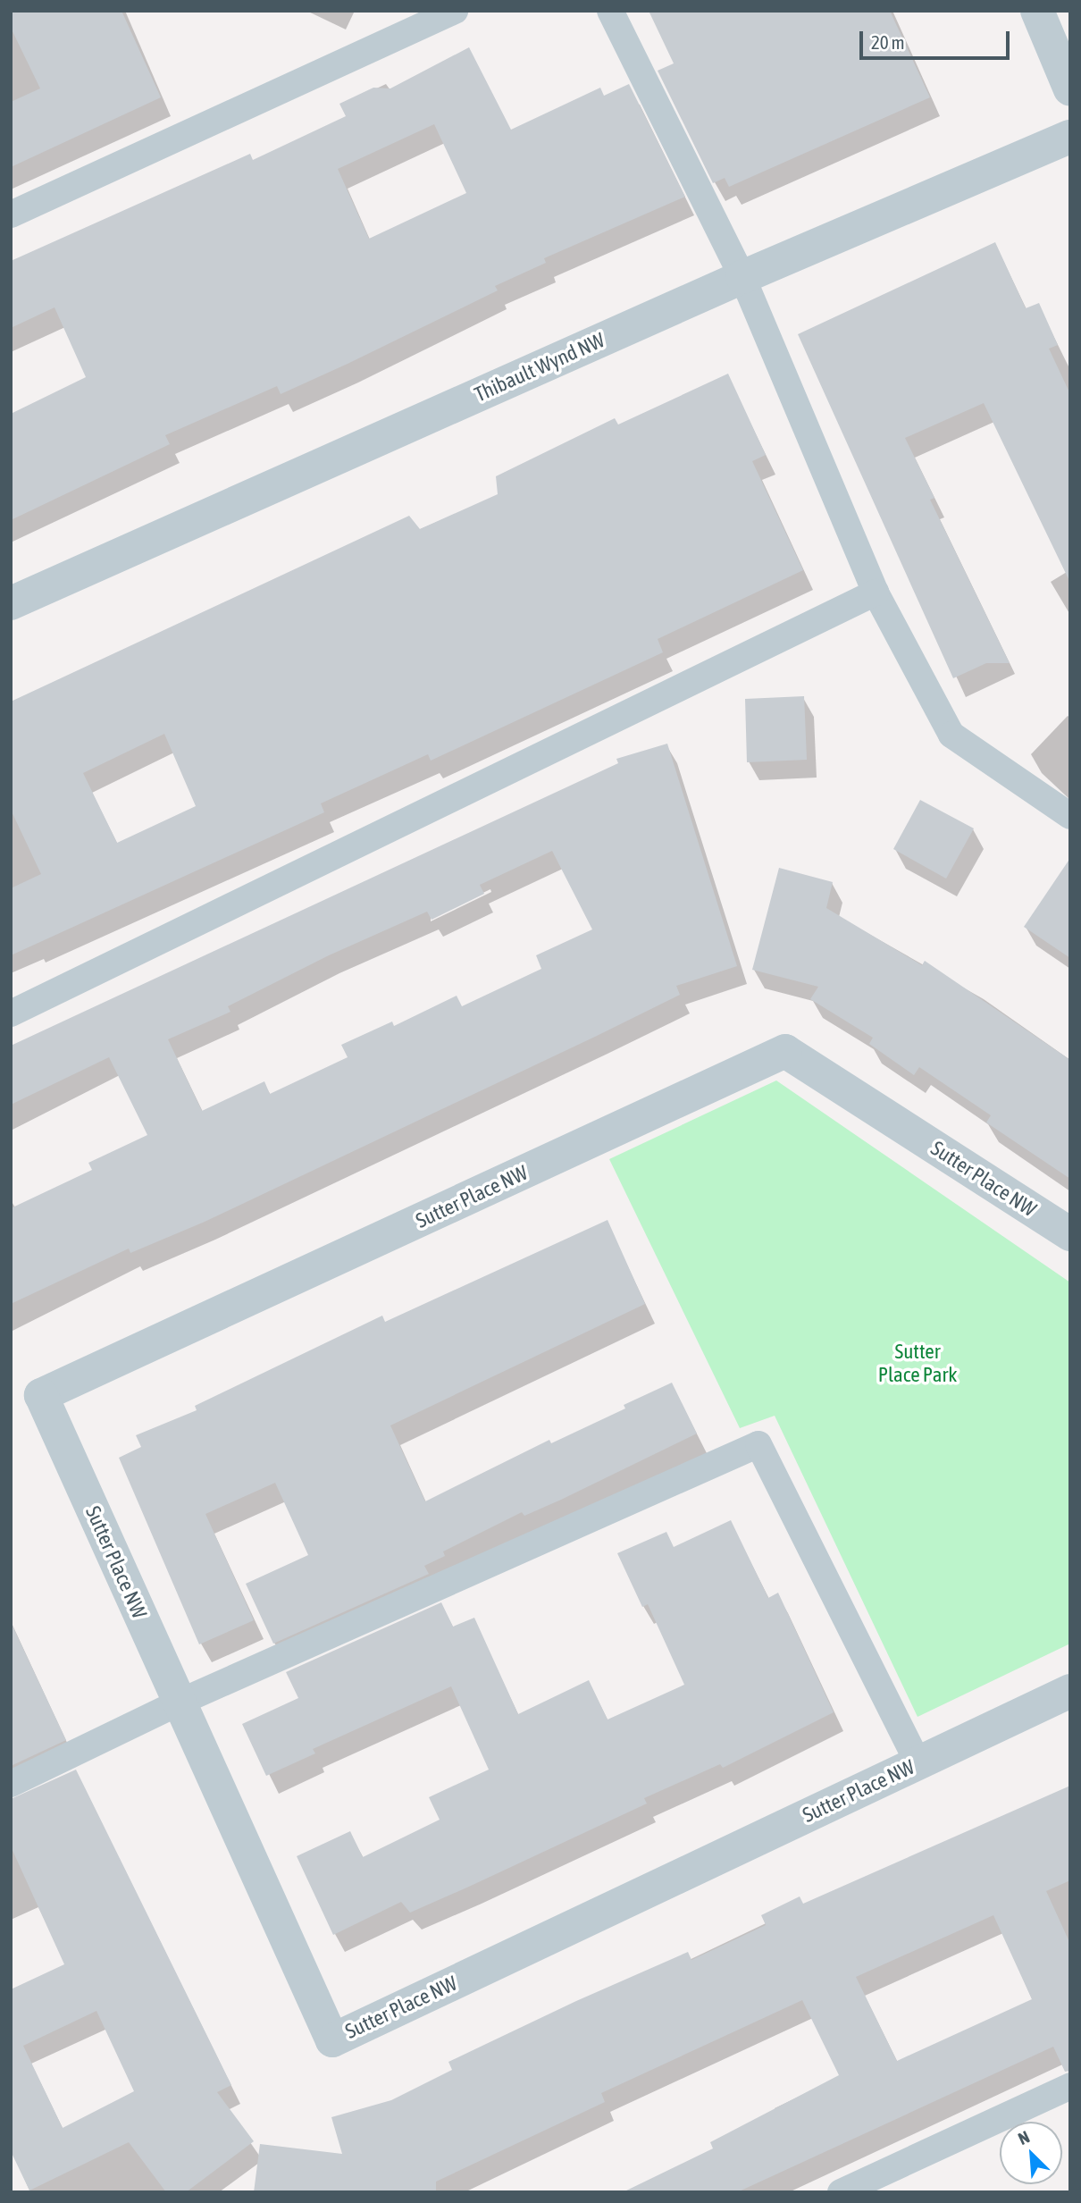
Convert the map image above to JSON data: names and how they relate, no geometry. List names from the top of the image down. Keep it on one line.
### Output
{"streets":{"street":["Thibault Wynd NW","Sutter Place NW"]},"parks":["Sutter Place Park"],"scale_bar":"20 m","north":"top left"}
